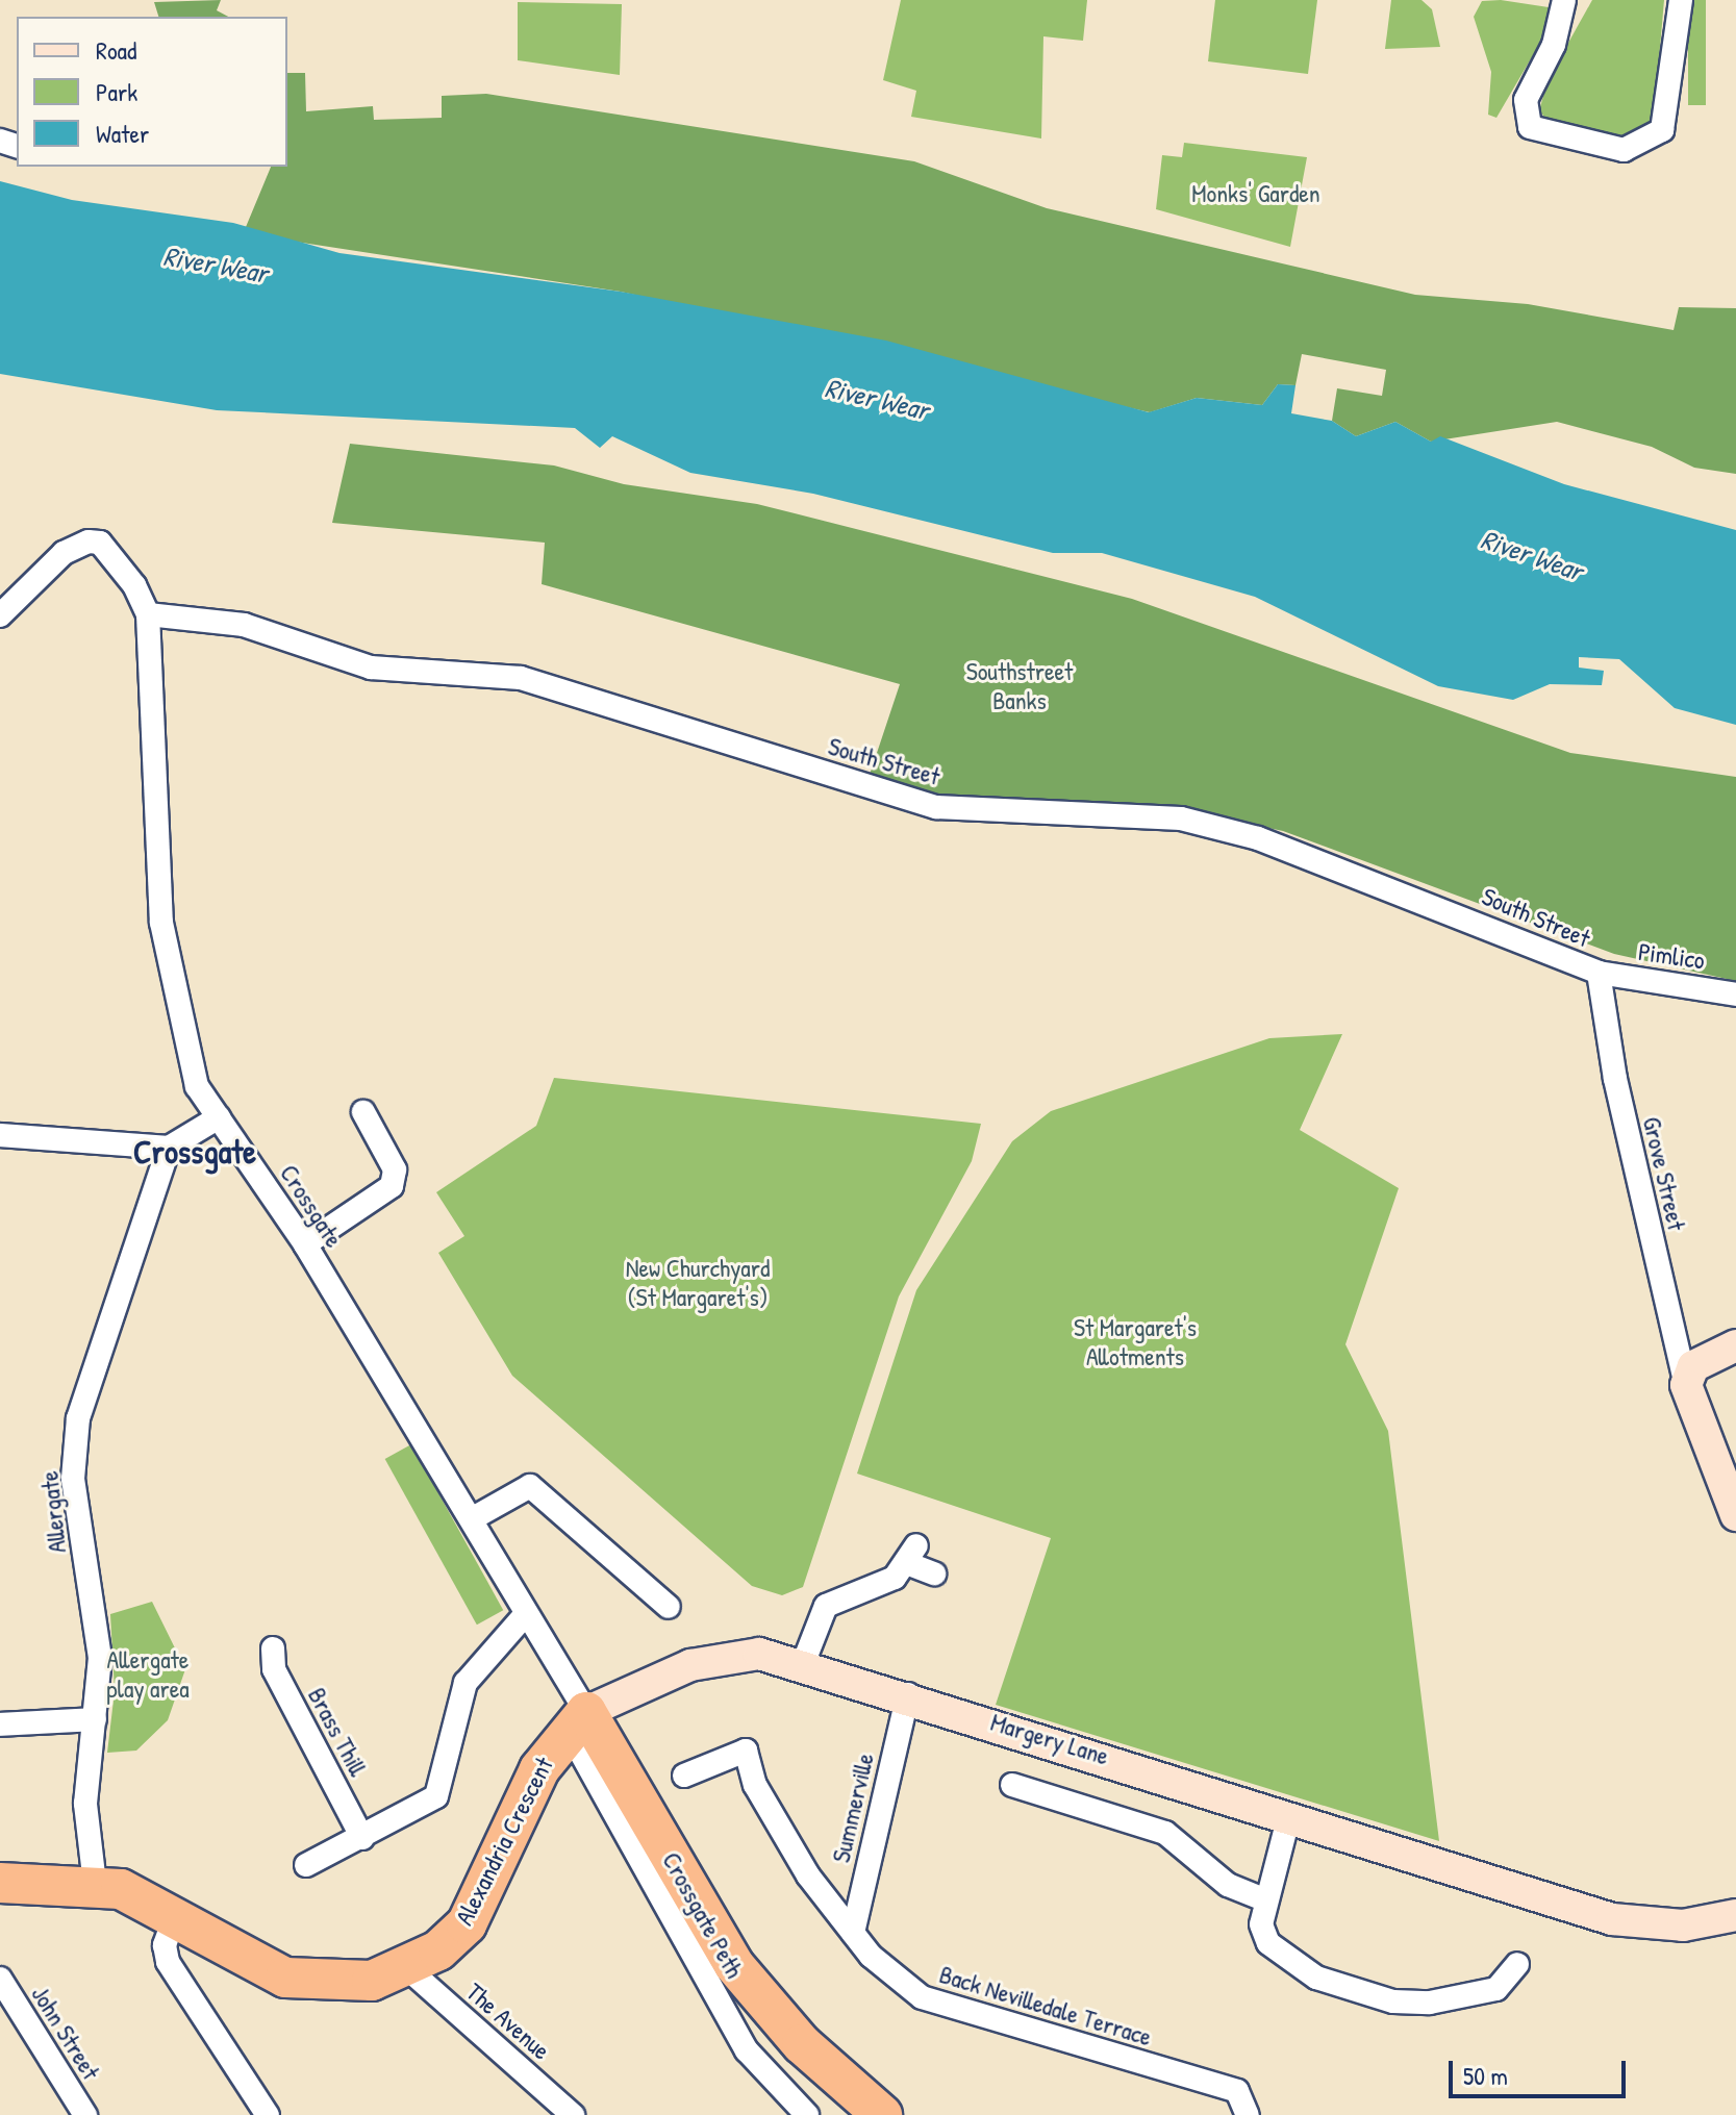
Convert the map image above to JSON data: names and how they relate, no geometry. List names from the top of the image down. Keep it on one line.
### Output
{"streets":{"highway":["Alexandria Crescent"],"street":["South Street","Pimlico","Grove Street","Crossgate","Allergate","Brass Thill","Margery Lane","Summerville","Crossgate Peth","Back Nevilledale Terrace","The Avenue","John Street"]},"crossings":[["South Street","Pimlico"],["South Street","Grove Street"],["South Street","Crossgate"],["Pimlico","Grove Street"],["Crossgate","Margery Lane"],["Crossgate","Alexandria Crescent"],["Allergate","Alexandria Crescent"],["Margery Lane","Summerville"],["Margery Lane","Alexandria Crescent"],["Summerville","Back Nevilledale Terrace"],["Alexandria Crescent","Crossgate Peth"],["Alexandria Crescent","The Avenue"]],"districts":["Crossgate"],"water":["River Wear"],"parks":["Monks' Garden","Southstreet Banks","New Churchyard (St Margaret's)","St Margaret's Allotments","Allergate play area"],"legend":["Road","Park","Water"],"scale_bar":"50 m"}
